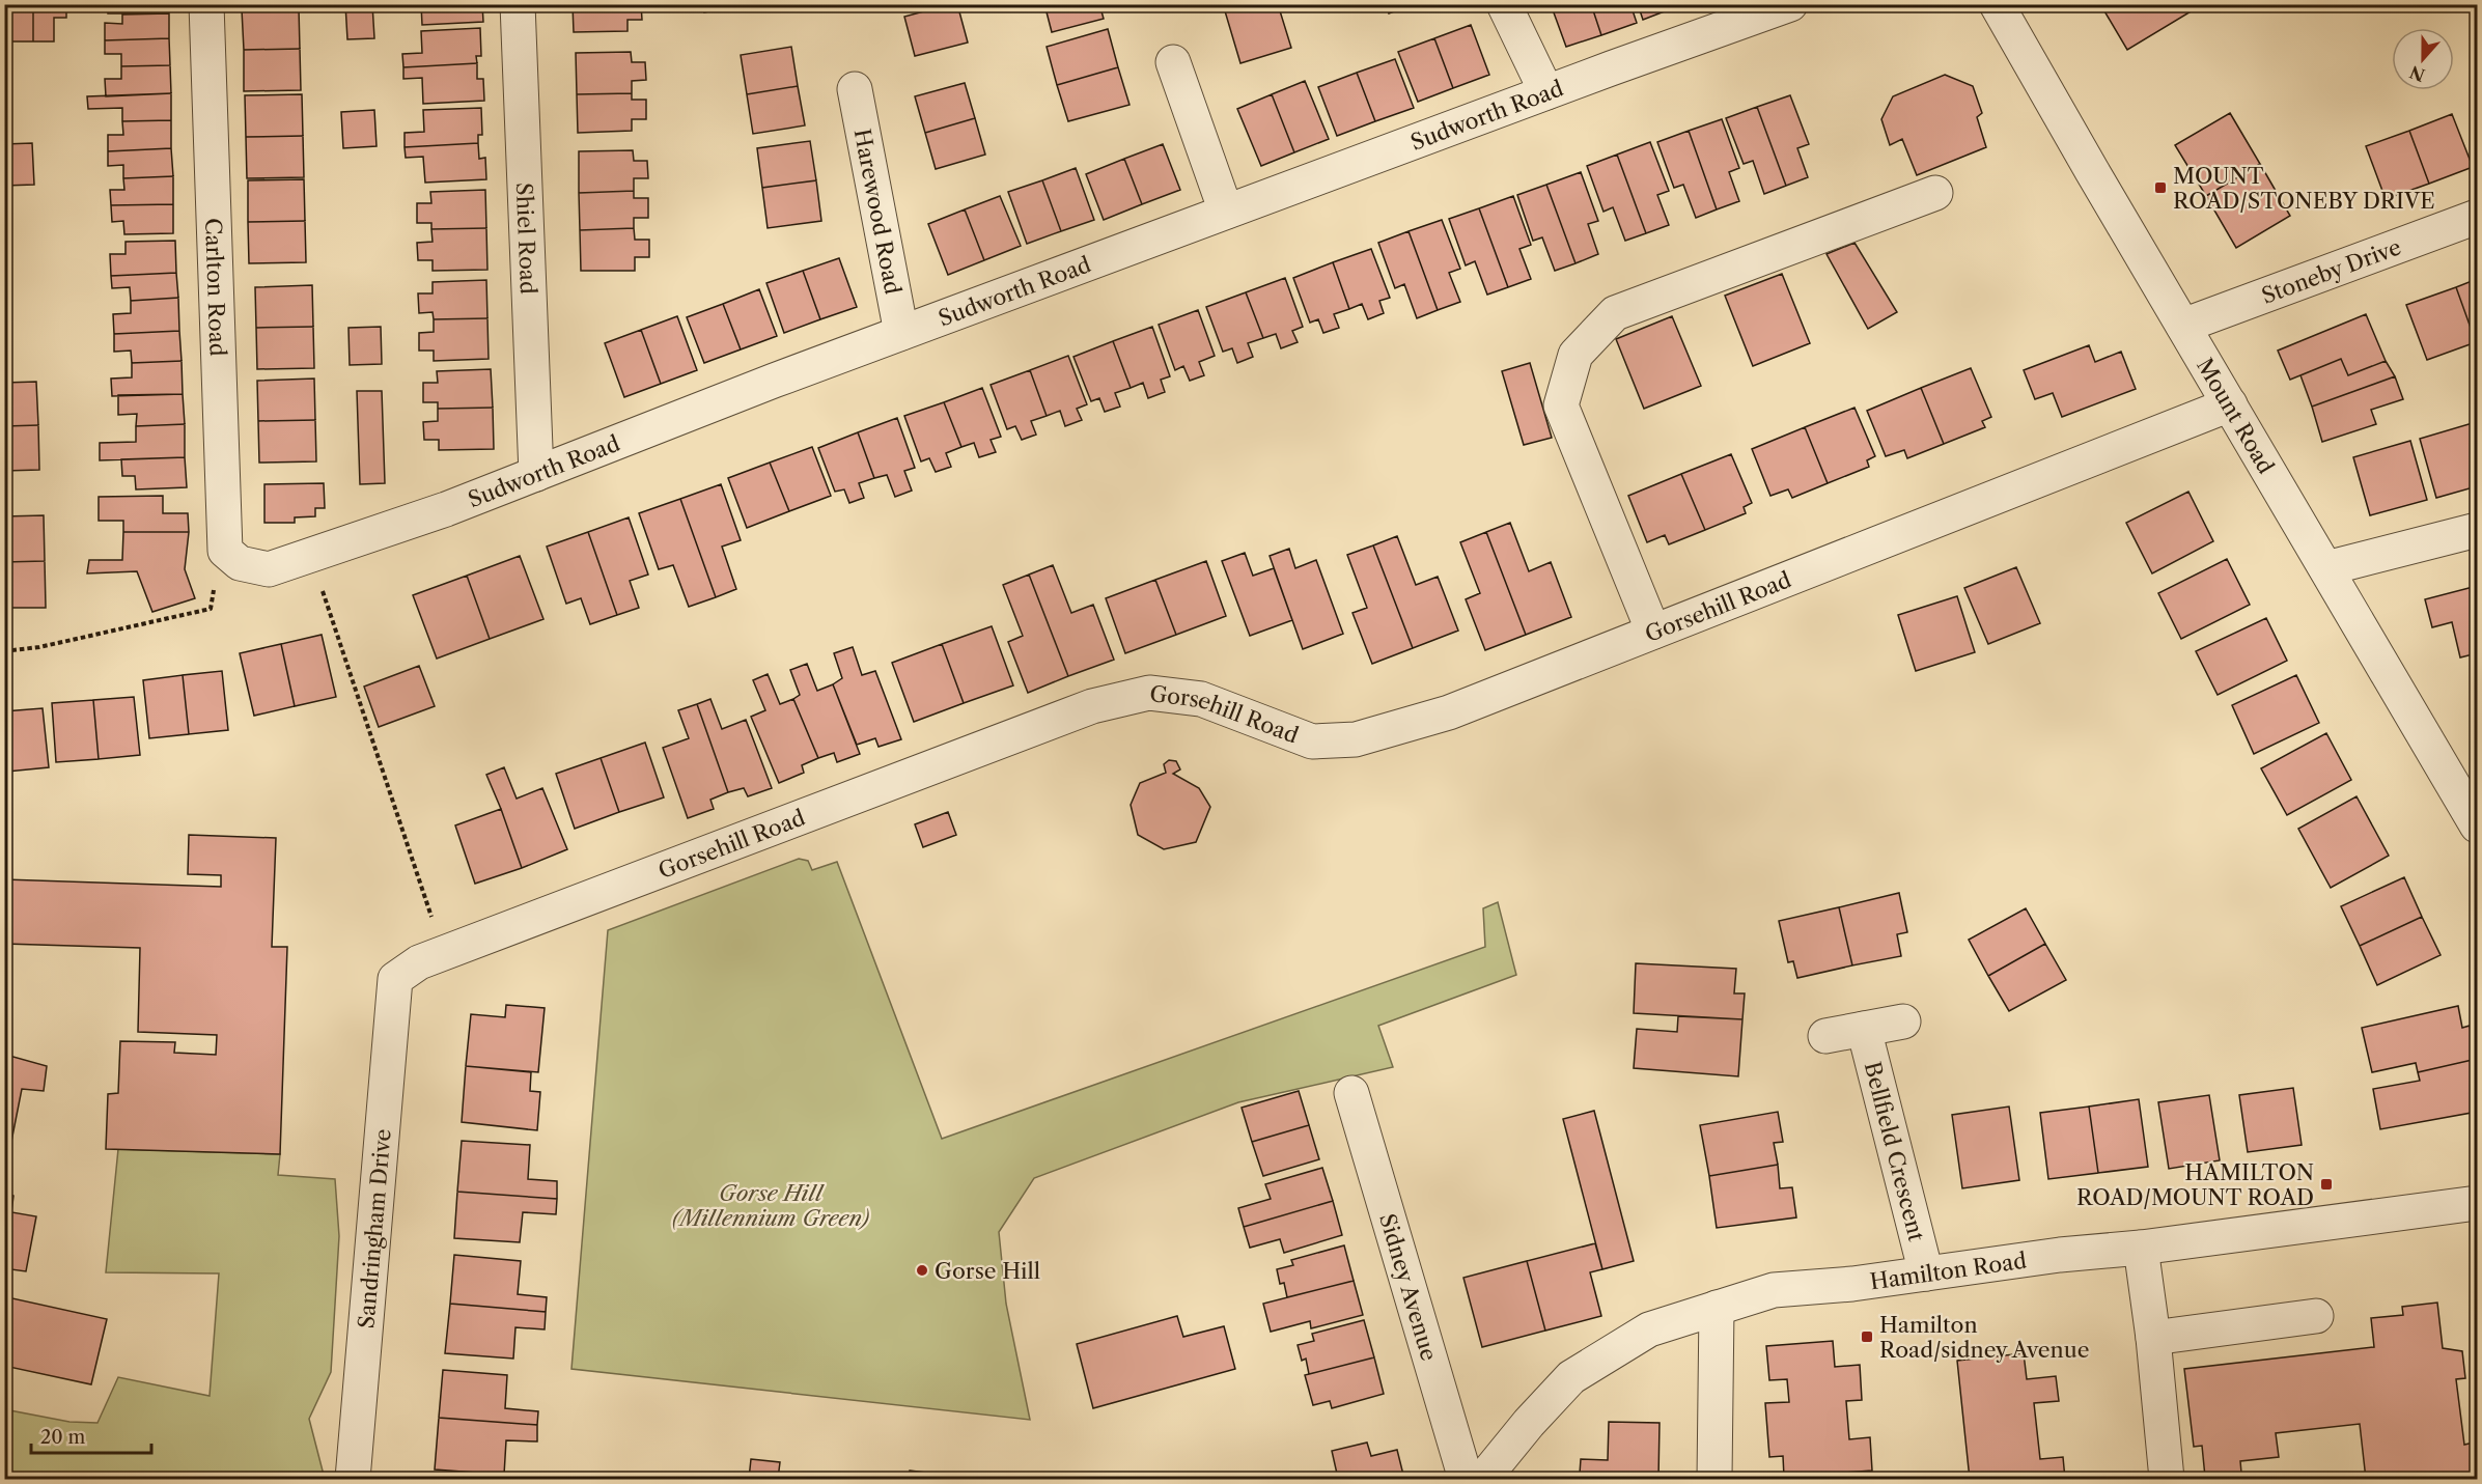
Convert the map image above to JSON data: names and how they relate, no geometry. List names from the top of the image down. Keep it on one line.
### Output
{"streets":{"street":["Sudworth Road","Harewood Road","Shiel Road","Stoneby Drive","Carlton Road","Mount Road","Gorsehill Road","Bellfield Crescent","Sandringham Drive","Hamilton Road","Sidney Avenue"]},"crossings":[["Sudworth Road","Harewood Road"],["Sudworth Road","Shiel Road"],["Sudworth Road","Carlton Road"],["Stoneby Drive","Mount Road"],["Mount Road","Gorsehill Road"],["Gorsehill Road","Sandringham Drive"],["Bellfield Crescent","Hamilton Road"]],"parks":["Gorse Hill (Millennium Green)"],"places":{"transit":["MOUNT ROAD/STONEBY DRIVE","HAMILTON ROAD/MOUNT ROAD","Hamilton Road/sidney Avenue"],"other":["Gorse Hill"]},"scale_bar":"20 m","north":"bottom"}
